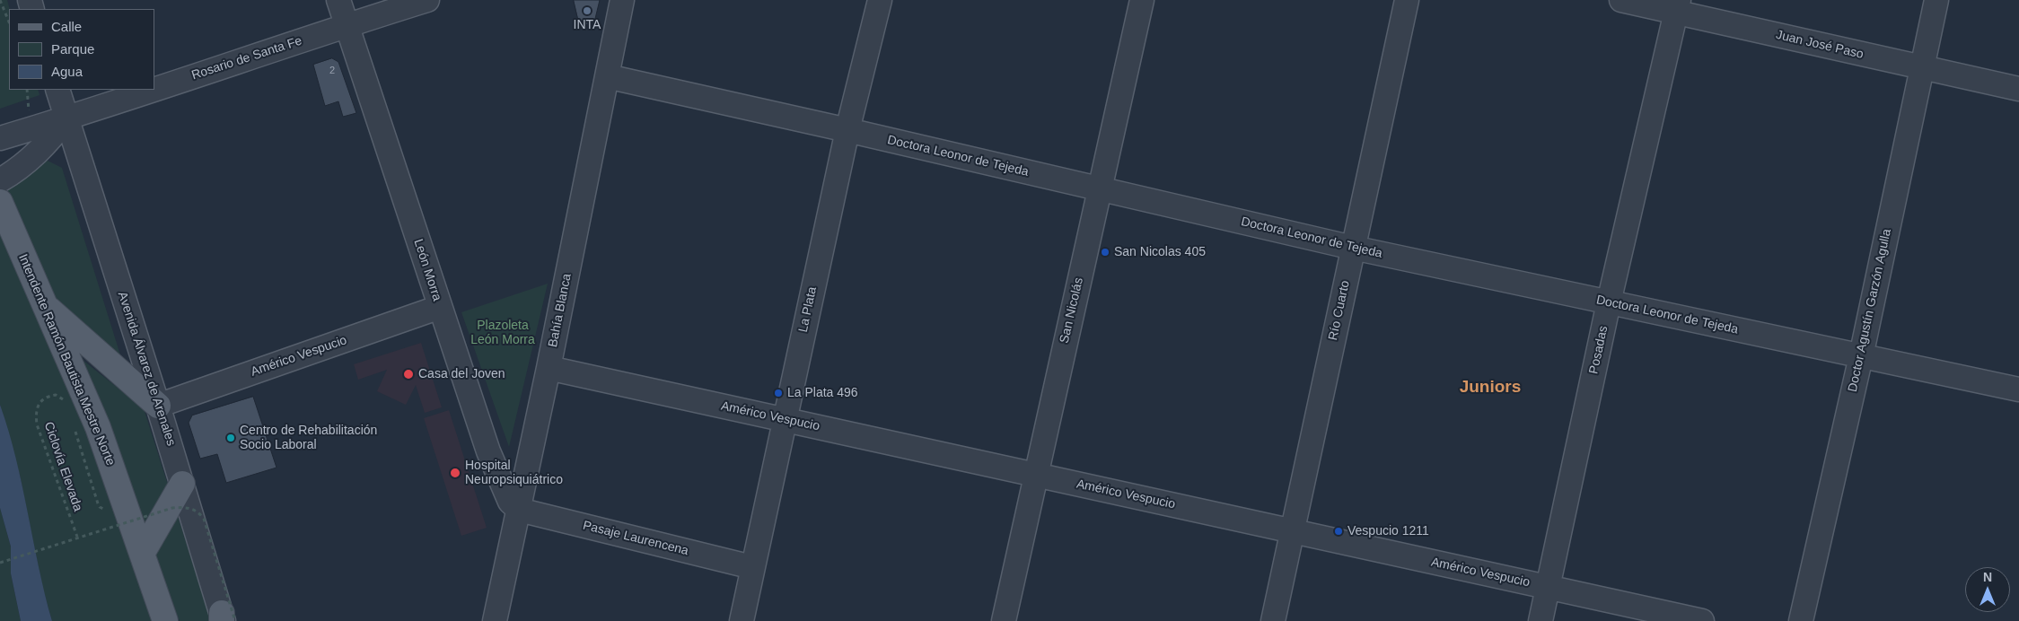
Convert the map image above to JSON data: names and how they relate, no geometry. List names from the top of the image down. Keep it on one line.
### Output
{"streets":{"main road":["Intendente Ramón Bautista Mestre Norte"],"street":["Juan José Paso","Rosario de Santa Fe","Doctora Leonor de Tejeda","León Morra","La Plata","Bahía Blanca","San Nicolás","Río Cuarto","Doctor Agustín Garzón Agulla","Posadas","Américo Vespucio","Avenida Álvarez de Arenales","Pasaje Laurencena"],"path":["Ciclovía Elevada"]},"crossings":[["Juan José Paso","Doctor Agustín Garzón Agulla"],["Juan José Paso","Posadas"],["Rosario de Santa Fe","León Morra"],["Rosario de Santa Fe","Avenida Álvarez de Arenales"],["Doctora Leonor de Tejeda","La Plata"],["Doctora Leonor de Tejeda","Bahía Blanca"],["Doctora Leonor de Tejeda","San Nicolás"],["Doctora Leonor de Tejeda","Río Cuarto"],["Doctora Leonor de Tejeda","Doctor Agustín Garzón Agulla"],["Doctora Leonor de Tejeda","Posadas"],["León Morra","Bahía Blanca"],["León Morra","Américo Vespucio"],["León Morra","Pasaje Laurencena"],["La Plata","Américo Vespucio"],["La Plata","Pasaje Laurencena"],["Bahía Blanca","Américo Vespucio"],["Bahía Blanca","Pasaje Laurencena"],["San Nicolás","Américo Vespucio"],["Río Cuarto","Américo Vespucio"],["Posadas","Américo Vespucio"],["Américo Vespucio","Avenida Álvarez de Arenales"]],"districts":["Juniors"],"parks":["Plazoleta León Morra"],"places":["INTA","San Nicolas 405","Casa del Joven","La Plata 496","Centro de Rehabilitación Socio Laboral","Hospital Neuropsiquiátrico","Vespucio 1211"],"house_numbers":["2"],"legend":["Calle","Parque","Agua"],"north":"top"}
